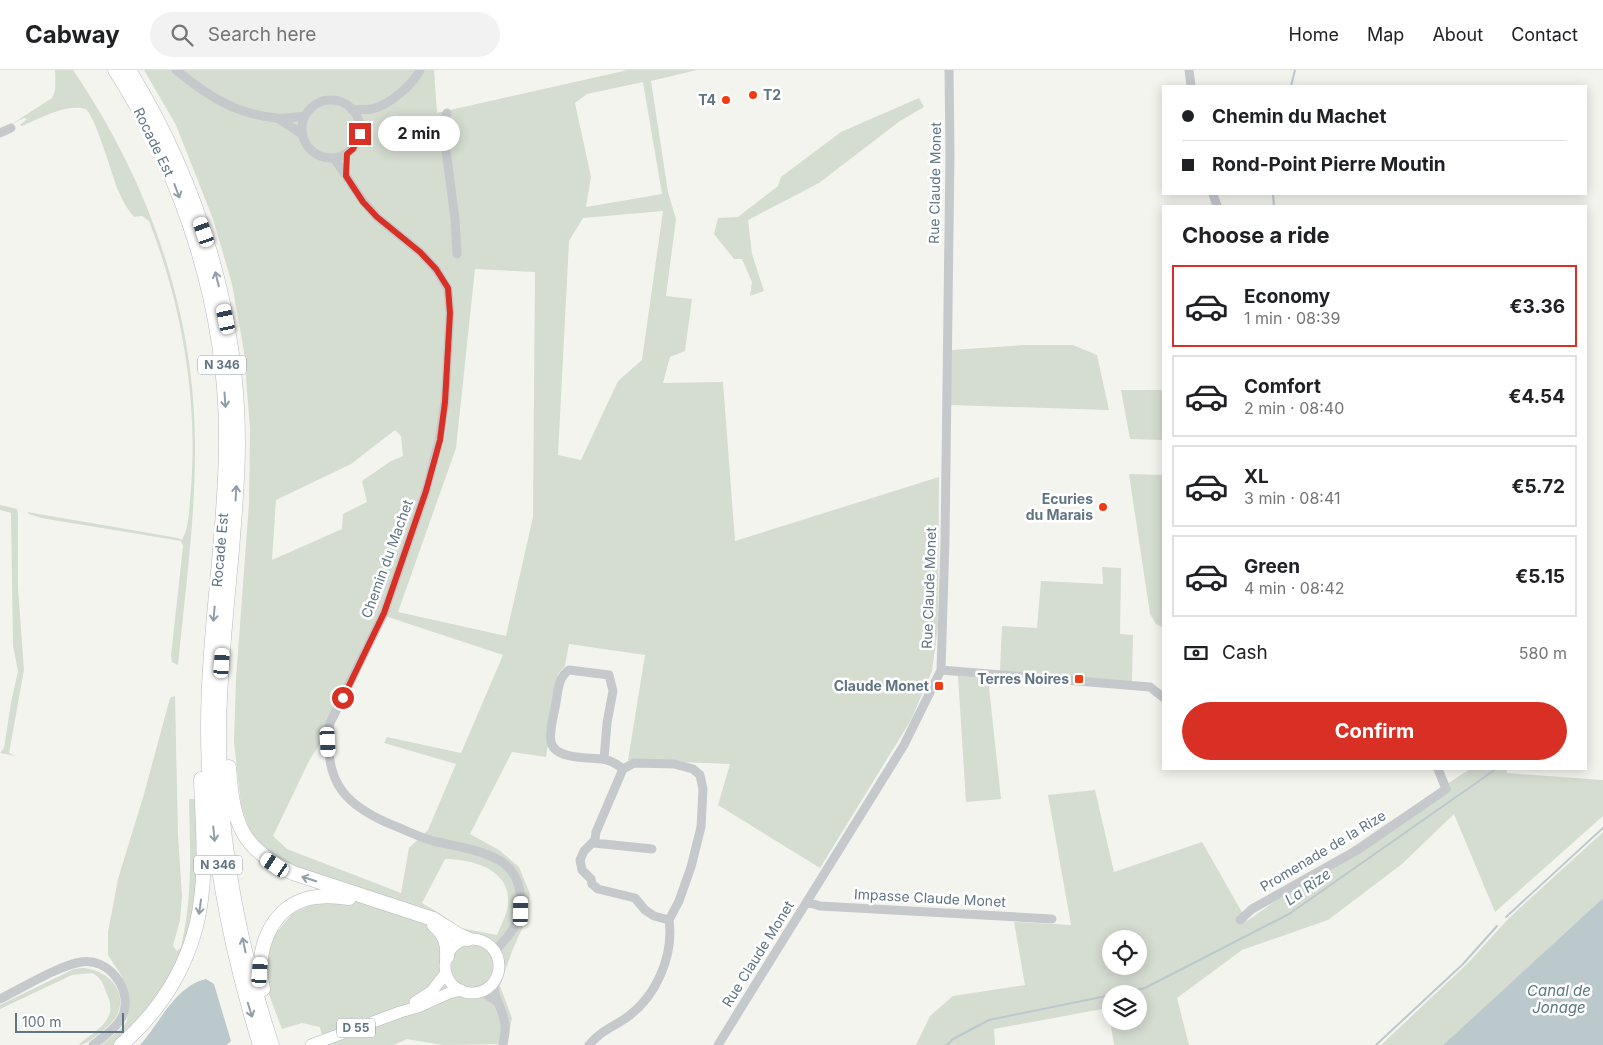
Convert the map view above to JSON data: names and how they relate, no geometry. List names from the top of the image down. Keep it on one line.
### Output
{"streets":{"highway":["Rocade Est","N 346"],"main road":["D 55"],"street":["Rue Claude Monet","Chemin du Machet","Promenade de la Rize","Impasse Claude Monet"]},"crossings":[["Rue Claude Monet","Impasse Claude Monet"],["Chemin du Machet","D 55"]],"water":["La Rize","Canal de Jonage"],"places":{"other":["T2","T4","Ecuries du Marais"],"transit":["Terres Noires","Claude Monet"]},"scale_bar":"100 m","page":{"header":"Cabway","search":"Search here","nav":["Home","Map","About","Contact"],"banner":["Chemin du Machet","Rond-Point Pierre Moutin"],"bubble":"2 min","heading":"Choose a ride","list":[{"name":"Economy","note":"1 min · 08:39","value":"€3.36"},{"name":"Comfort","note":"2 min · 08:40","value":"€4.54"},{"name":"XL","note":"3 min · 08:41","value":"€5.72"},{"name":"Green","note":"4 min · 08:42","value":"€5.15"}],"pay":["Cash","580 m"],"buttons":"Confirm","scale":"100 m"}}
